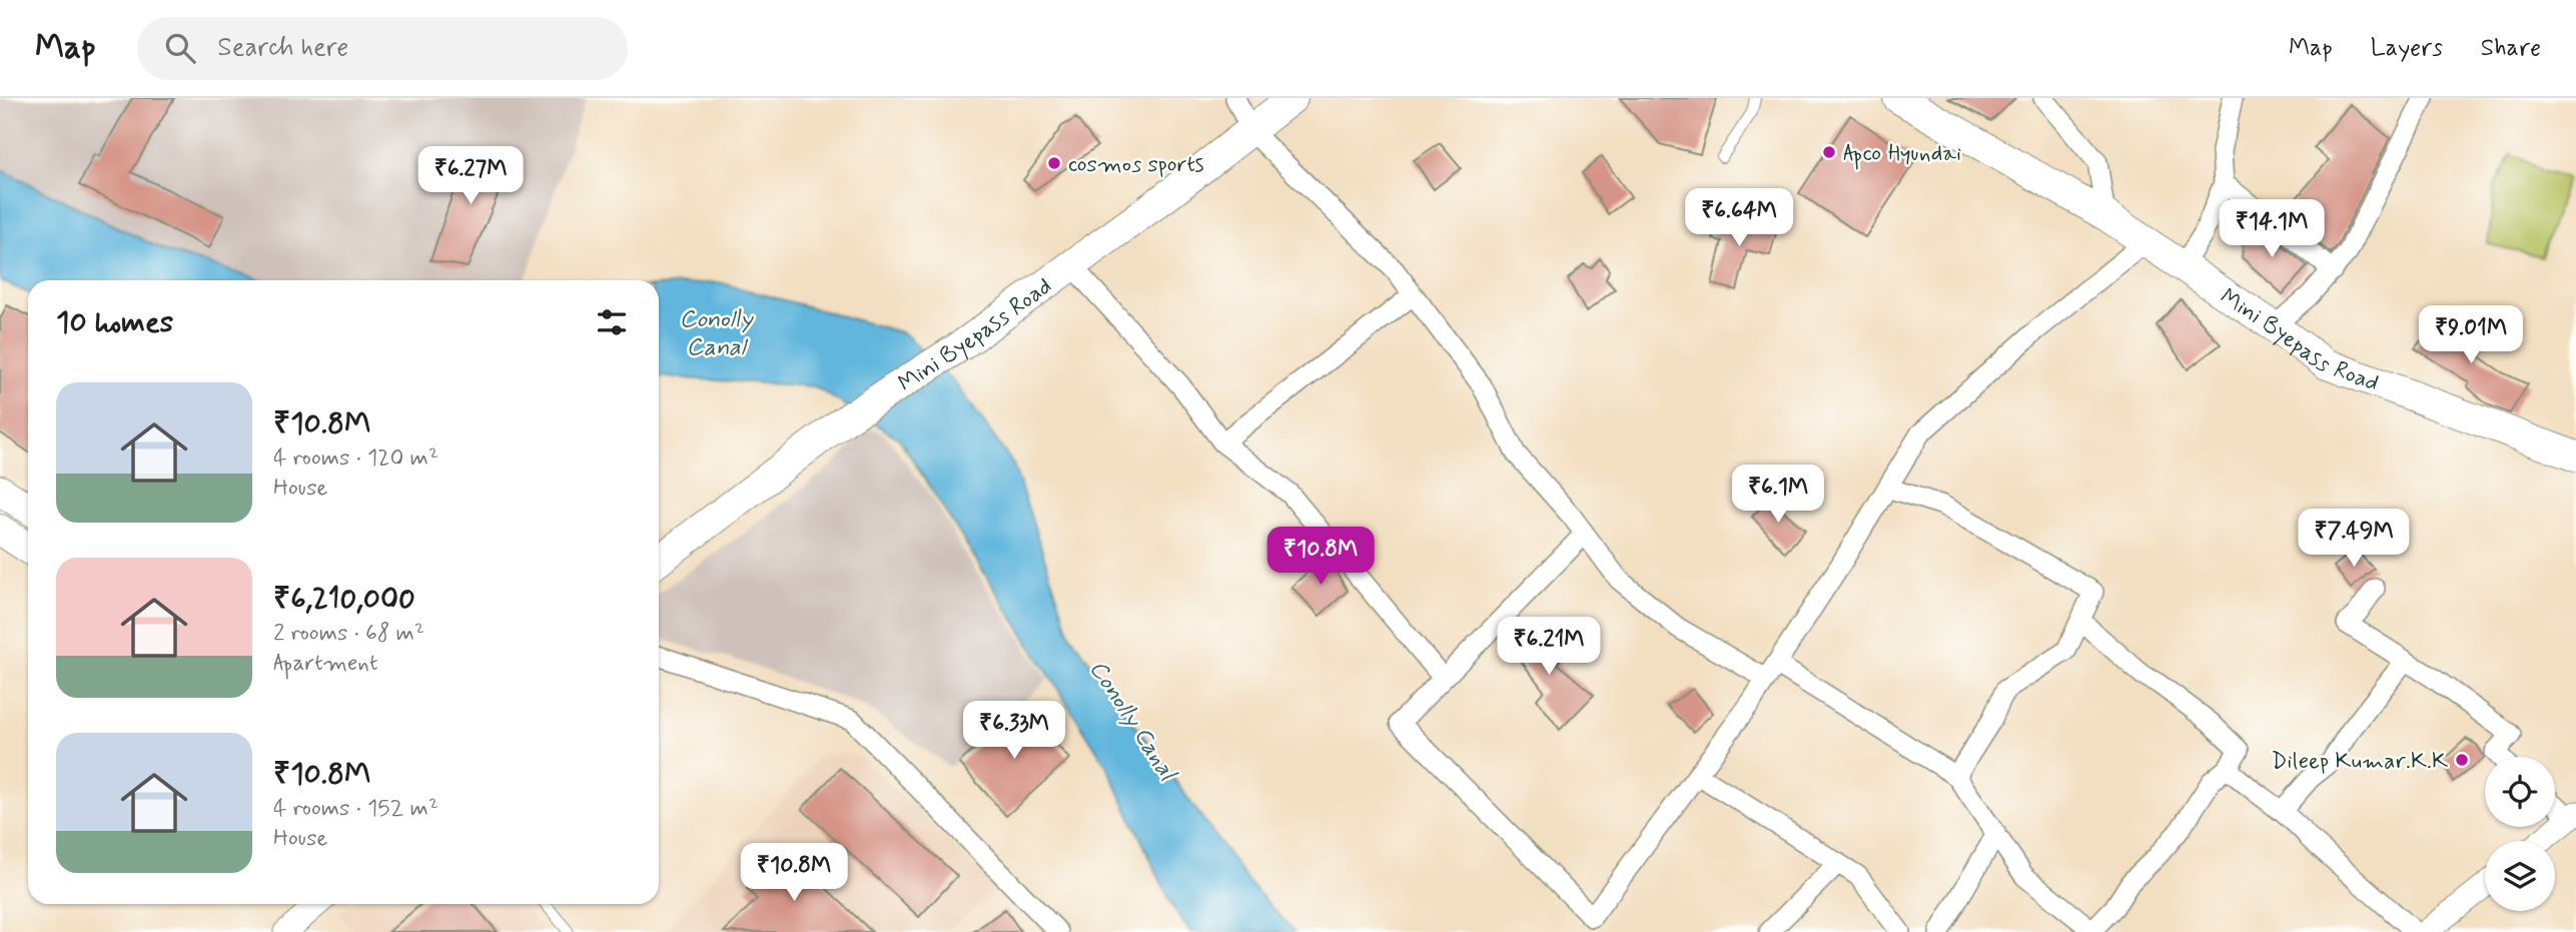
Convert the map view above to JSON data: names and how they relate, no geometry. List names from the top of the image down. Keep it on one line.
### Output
{"streets":{"main road":["Mini Byepass Road"]},"water":["Conolly Canal"],"places":["Apco Hyundai","cosmos sports","Dileep Kumar.K.K"],"page":{"header":"Map","search":"Search here","nav":["Map","Layers","Share"],"price":["₹6.27M","₹6.64M","₹14.1M","₹9.01M","₹6.1M","₹7.49M","₹10.8M","₹6.21M","₹6.33M","₹10.8M"],"heading":"10 homes","list":[{"name":"₹10.8M","note":"4 rooms · 120 m² · House"},{"name":"₹6,210,000","note":"2 rooms · 68 m² · Apartment"},{"name":"₹10.8M","note":"4 rooms · 152 m² · House"}]}}
